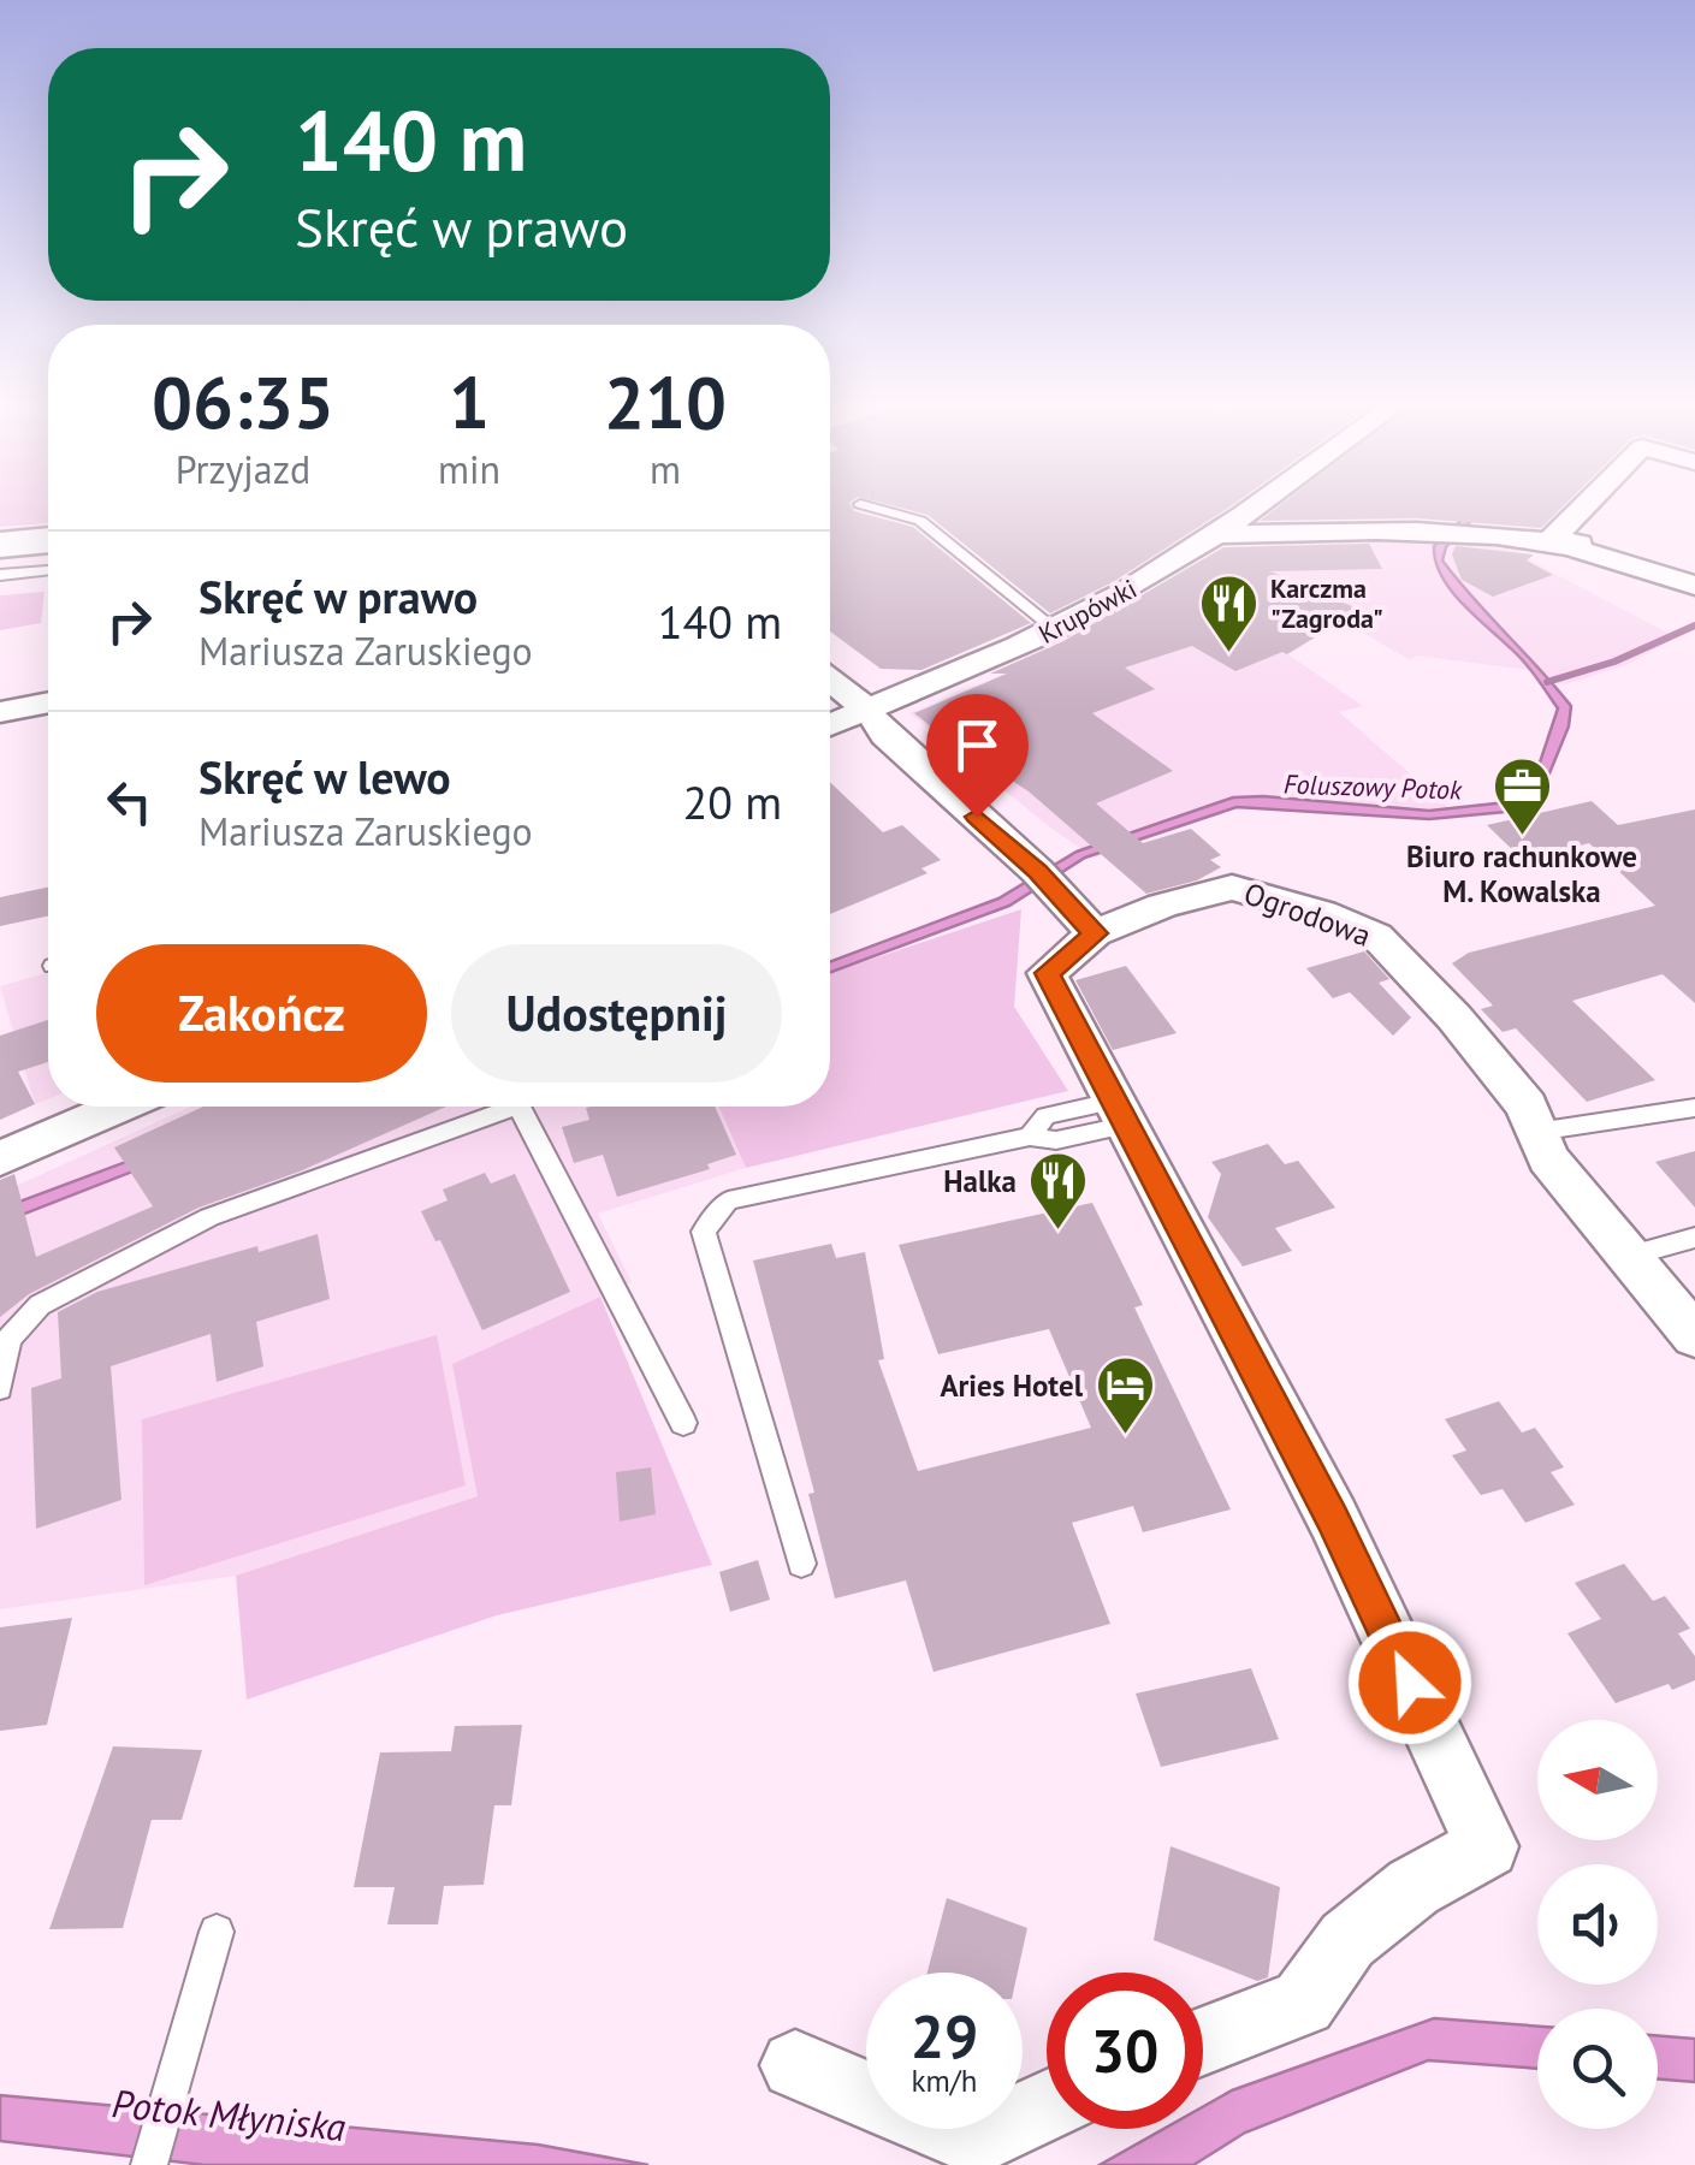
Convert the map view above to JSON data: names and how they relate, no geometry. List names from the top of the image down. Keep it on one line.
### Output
{"streets":{"street":["Krupówki","Ogrodowa"]},"water":["Foluszowy Potok","Potok Młyniska"],"places":{"restaurant":["Karczma \"Zagroda\"","Halka"],"office":["Biuro rachunkowe M. Kowalska"],"hotel":["Aries Hotel"]},"north":"left","page":{"turn":["140 m","Skręć w prawo"],"eta":["06:35","Przyjazd","1","min","210","m"],"list":[{"name":"Skręć w prawo","note":"Mariusza Zaruskiego","value":"140 m"},{"name":"Skręć w lewo","note":"Mariusza Zaruskiego","value":"20 m"}],"buttons":["Zakończ","Udostępnij"],"speed":"29 km/h","limit":"30"}}
